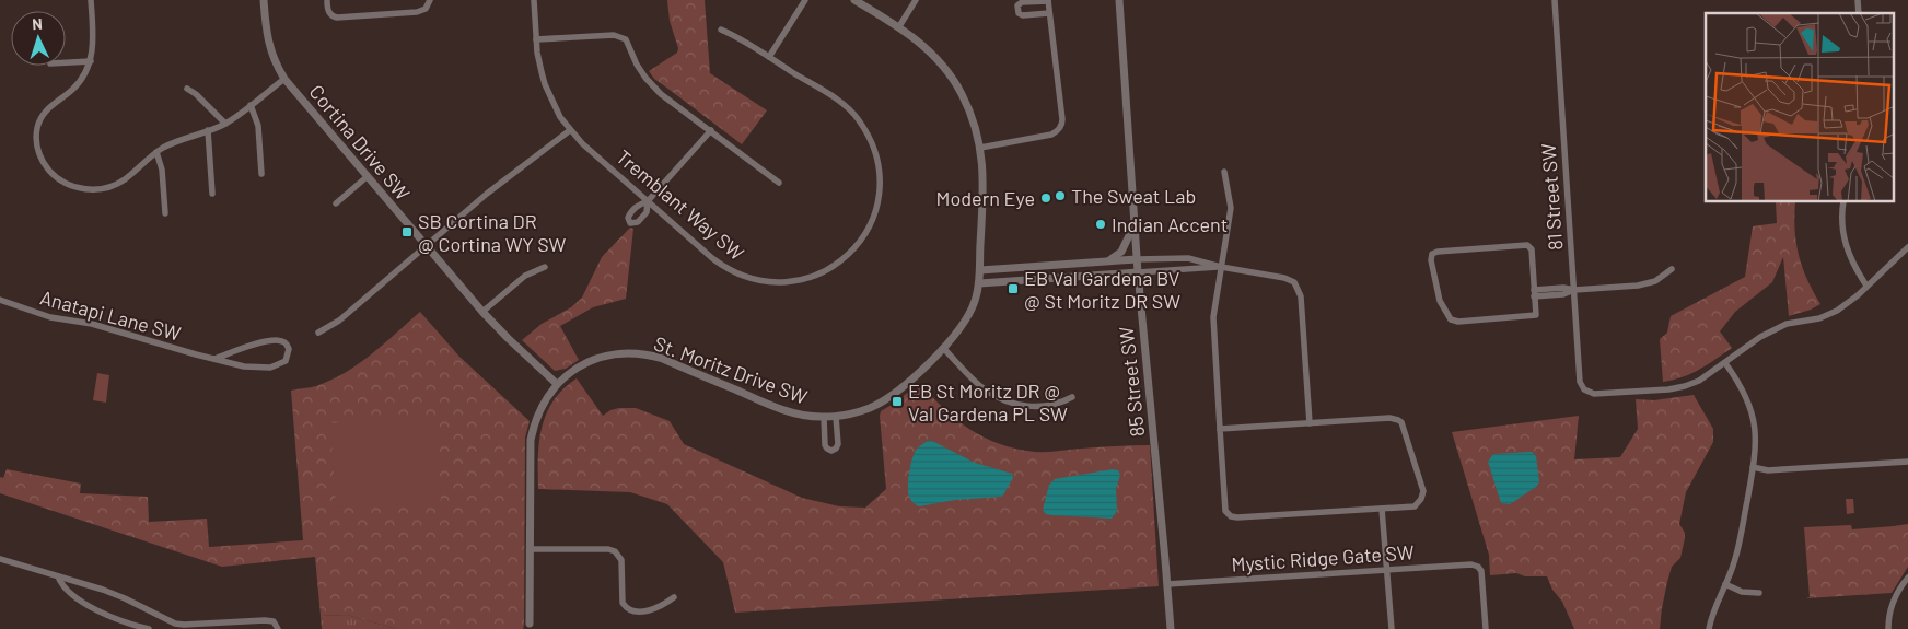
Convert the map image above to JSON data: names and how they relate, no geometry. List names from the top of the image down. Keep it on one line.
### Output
{"streets":{"street":["Cortina Drive SW","81 Street SW","Tremblant Way SW","Anatapi Lane SW","St. Moritz Drive SW","85 Street SW","Mystic Ridge Gate SW"]},"crossings":[["Cortina Drive SW","St. Moritz Drive SW"],["85 Street SW","Mystic Ridge Gate SW"]],"places":{"other":["The Sweat Lab","Modern Eye","Indian Accent"],"transit":["SB Cortina DR @ Cortina WY SW","EB Val Gardena BV @ St Moritz DR SW","EB St Moritz DR @ Val Gardena PL SW"]},"north":"top"}
